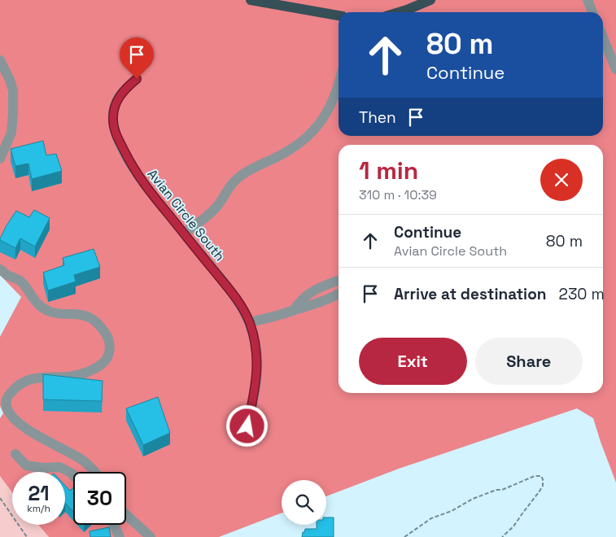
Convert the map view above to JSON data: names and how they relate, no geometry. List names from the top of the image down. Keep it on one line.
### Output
{"streets":{"street":["Avian Circle South"]},"page":{"turn":["80 m","Continue"],"then":"Then","heading":["1 min","310 m · 10:39"],"list":[{"name":"Continue","note":"Avian Circle South","value":"80 m"},{"name":"Arrive at destination","value":"230 m"}],"buttons":["Exit","Share"],"speed":"21 km/h","limit":"30"}}
